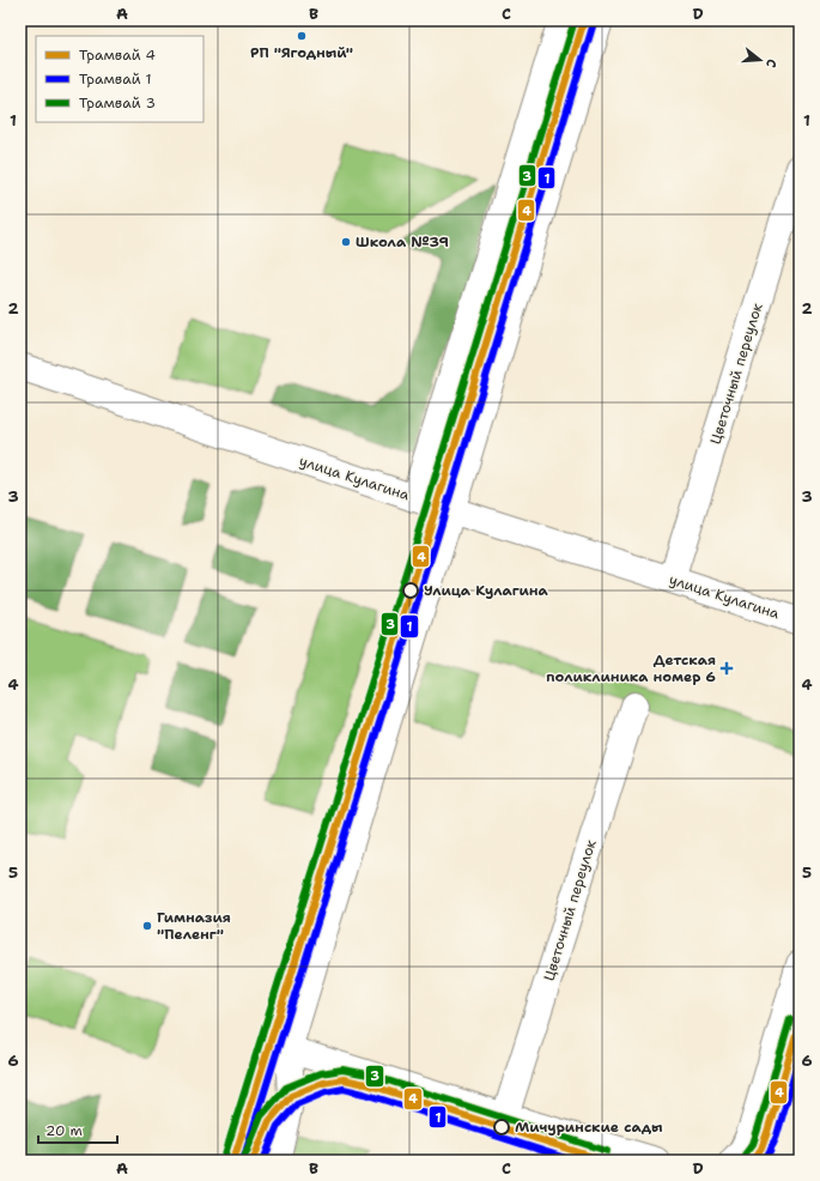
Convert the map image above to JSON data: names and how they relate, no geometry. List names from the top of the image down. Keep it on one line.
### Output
{"streets":{"street":["Цветочный переулок","улица Кулагина"]},"crossings":[["Цветочный переулок","улица Кулагина"]],"places":{"other":["РП \"Ягодный\"","Школа №39","Улица Кулагина","Гимназия \"Пеленг\"","Мичуринские сады"],"health":["Детская поликлиника номер 6"]},"lines":["tram line 4","tram line 3","tram line 1"],"legend":["Трамвай 4","Трамвай 1","Трамвай 3"],"scale_bar":"20 m","north":"right","grid":{"columns":["A","B","C","D"],"rows":["1","2","3","4","5","6"]}}
